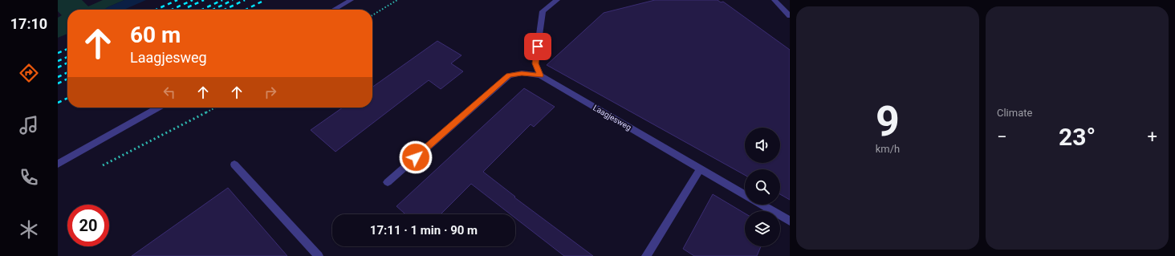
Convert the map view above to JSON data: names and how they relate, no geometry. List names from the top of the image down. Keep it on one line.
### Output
{"streets":{"street":["Laagjesweg"]},"page":{"tabs":"17:10","tile":[["9","km/h"],"Climate"],"turn":["60 m","Laagjesweg"],"heat":["−","23°","+"],"limit":"20","trip":"17:11 · 1 min · 90 m"}}
